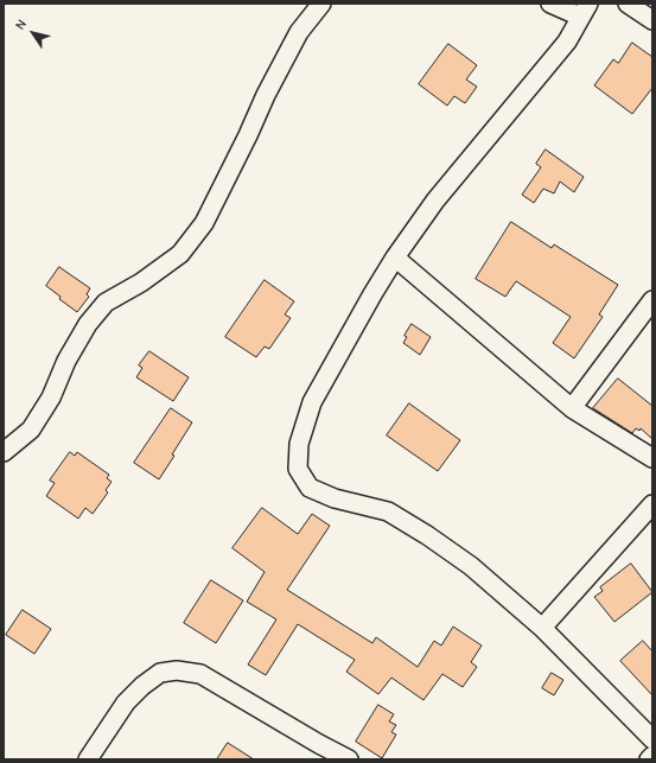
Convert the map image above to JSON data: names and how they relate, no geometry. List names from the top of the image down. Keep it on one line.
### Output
{"north":"top left"}
